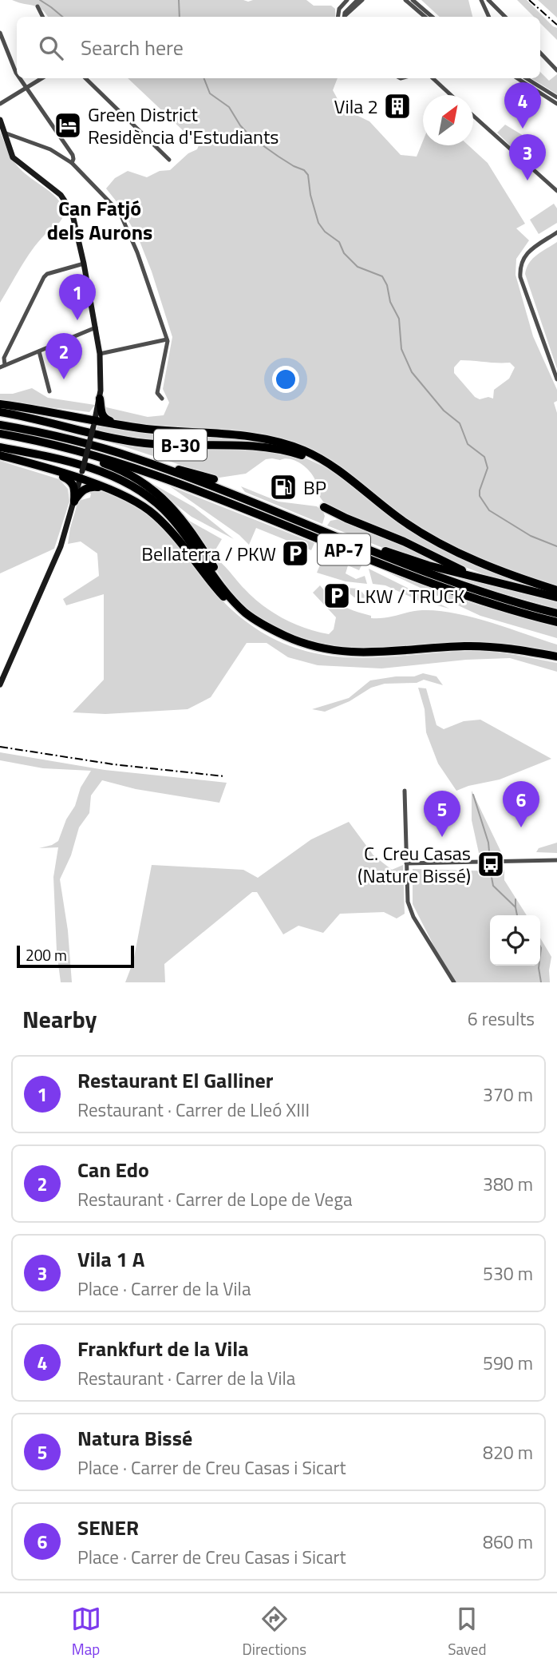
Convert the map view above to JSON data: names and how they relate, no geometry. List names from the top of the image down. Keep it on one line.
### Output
{"streets":{"highway":["B-30","AP-7"]},"districts":["Can Fatjó dels Aurons"],"places":{"building":["Vila 2"],"hotel":["Green District Residència d'Estudiants"],"fuel station":["BP"],"parking":["Bellaterra / PKW","LKW / TRUCK"],"bus stop":["C. Creu Casas (Nature Bissé)"]},"scale_bar":"200 m","north":"top right","page":{"search":"Search here","pins":["4","3","1","2","6","5"],"scale":"200 m","heading":["Nearby","6 results"],"list":[{"mark":"1","name":"Restaurant El Galliner","note":"Restaurant · Carrer de Lleó XIII","value":"370 m"},{"mark":"2","name":"Can Edo","note":"Restaurant · Carrer de Lope de Vega","value":"380 m"},{"mark":"3","name":"Vila 1 A","note":"Place · Carrer de la Vila","value":"530 m"},{"mark":"4","name":"Frankfurt de la Vila","note":"Restaurant · Carrer de la Vila","value":"590 m"},{"mark":"5","name":"Natura Bissé","note":"Place · Carrer de Creu Casas i Sicart","value":"820 m"},{"mark":"6","name":"SENER","note":"Place · Carrer de Creu Casas i Sicart","value":"860 m"}],"nav":["Map","Directions","Saved"]}}
